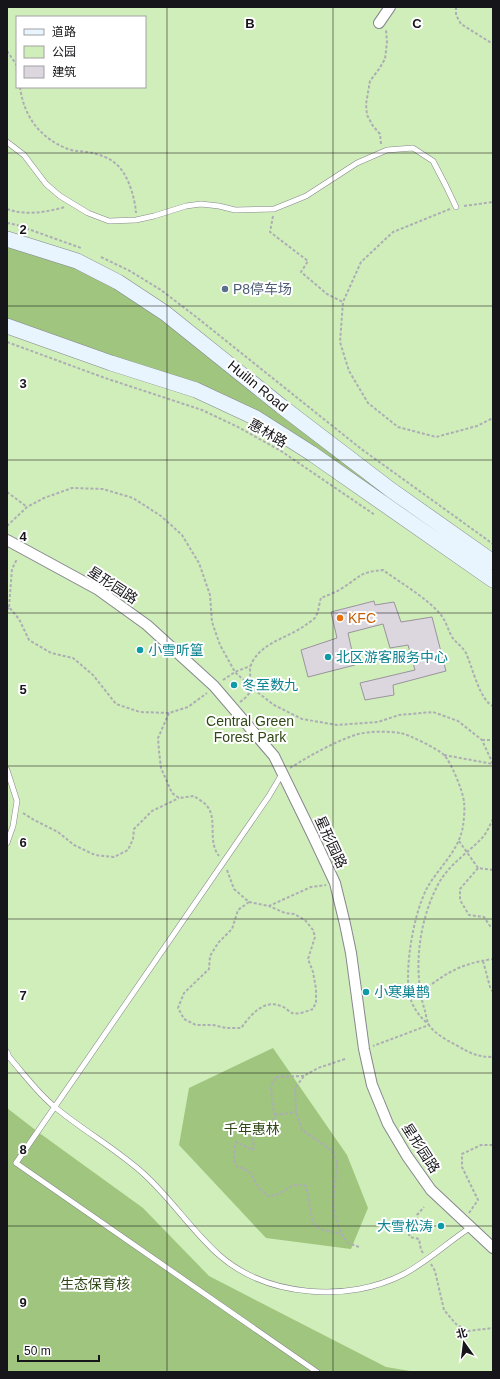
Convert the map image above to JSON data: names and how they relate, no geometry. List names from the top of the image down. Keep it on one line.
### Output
{"streets":{"main road":["Huilin Road"],"street":["星形园路"],"path":["惠林路"]},"parks":["Central Green Forest Park","千年惠林","生态保育核"],"places":["P8停车场","KFC","小雪听篁","北区游客服务中心","冬至数九","小寒巢鹊","大雪松涛"],"legend":["道路","公园","建筑"],"scale_bar":"50 m","north":"top","grid":{"columns":["B","C"],"rows":["2","3","4","5","6","7","8","9"]}}
